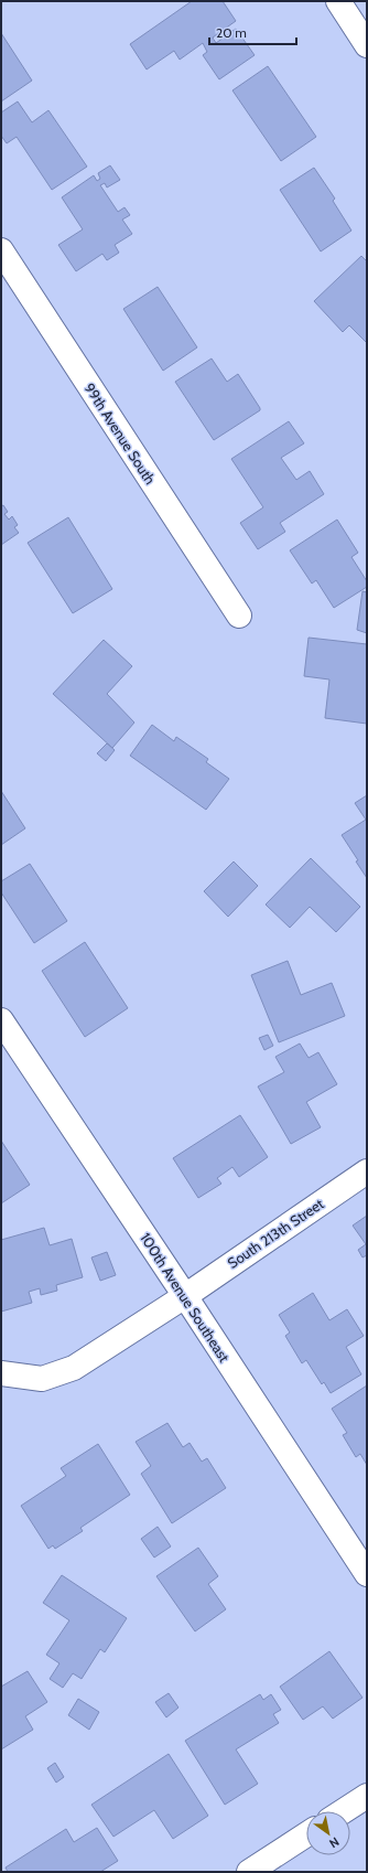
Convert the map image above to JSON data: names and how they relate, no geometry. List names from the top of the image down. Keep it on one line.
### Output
{"streets":{"street":["99th Avenue South","South 213th Street","100th Avenue Southeast"]},"crossings":[["South 213th Street","100th Avenue Southeast"]],"scale_bar":"20 m","north":"bottom right"}
